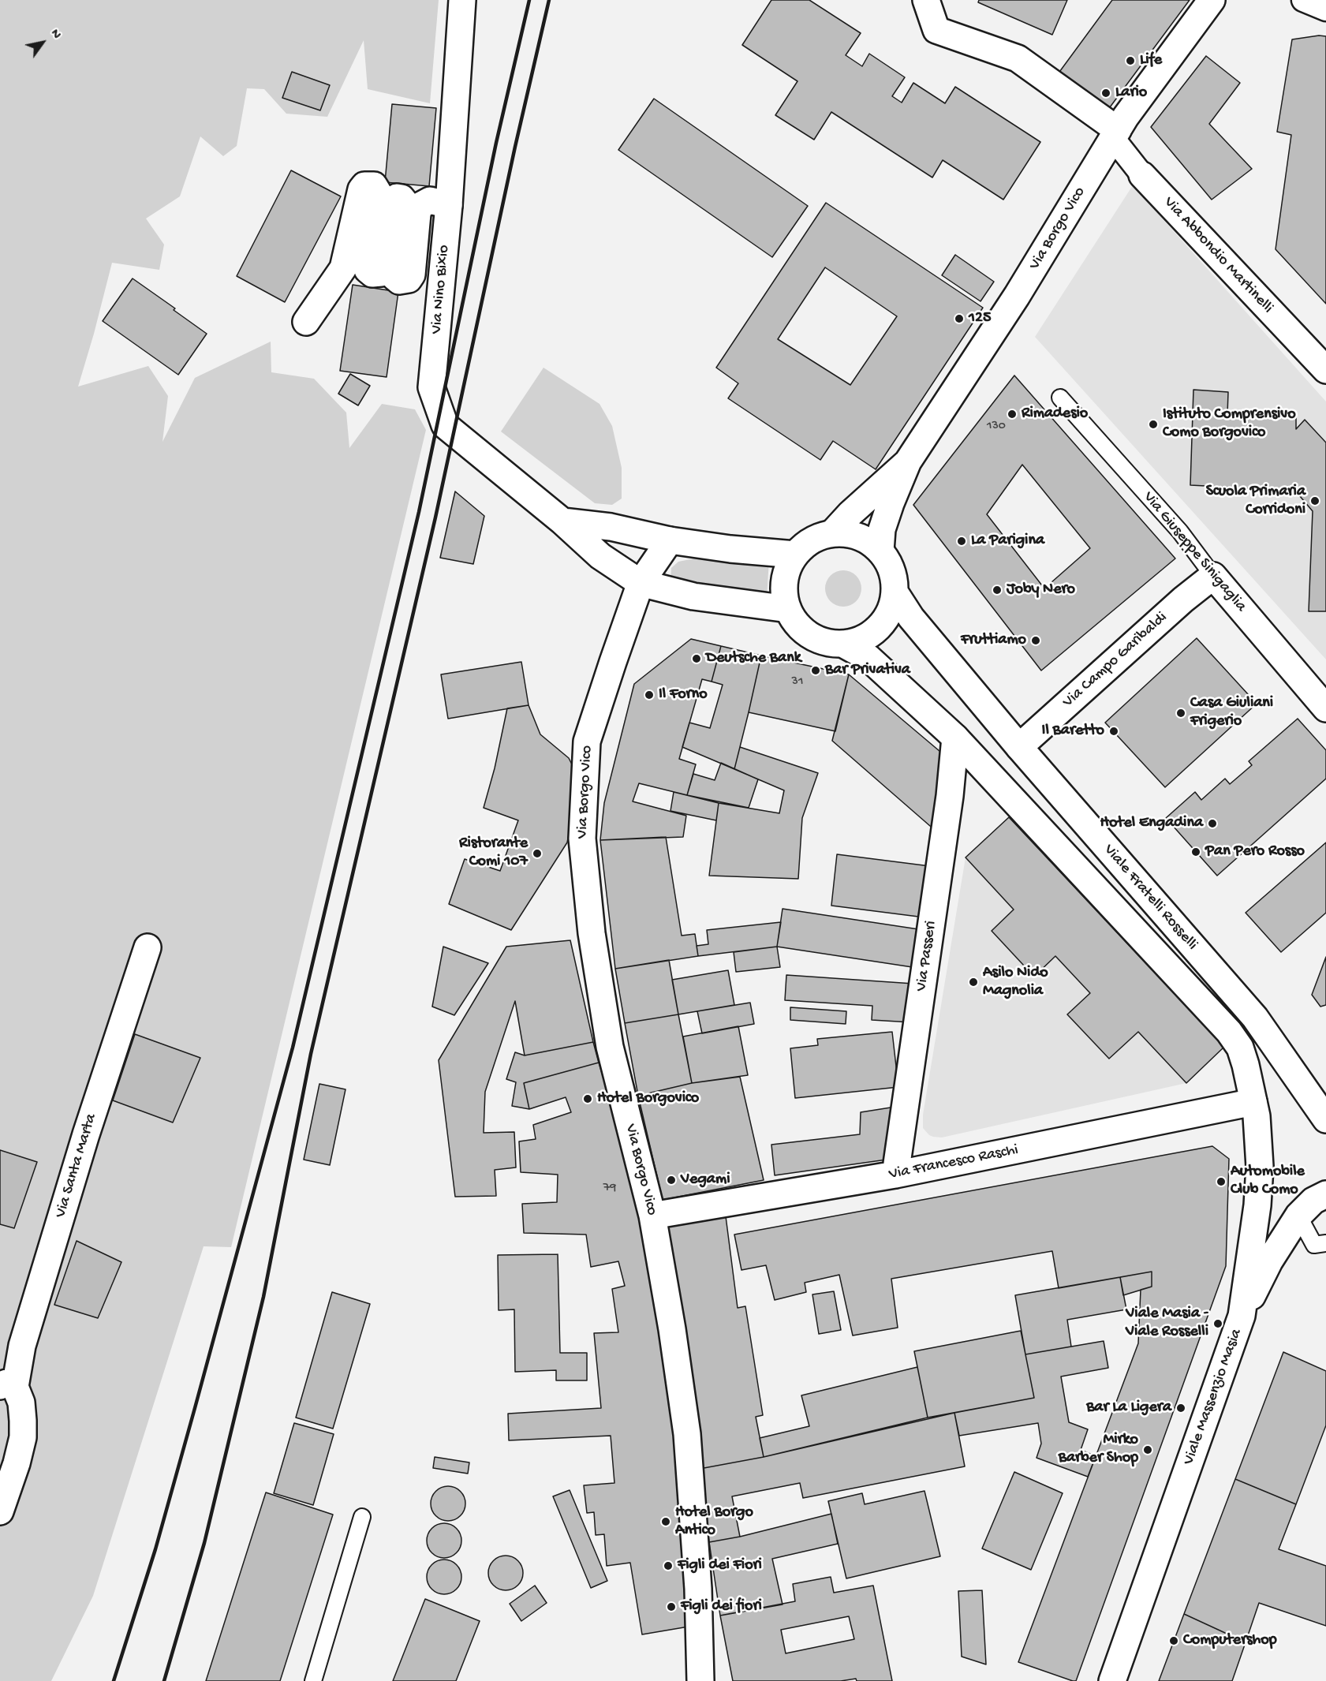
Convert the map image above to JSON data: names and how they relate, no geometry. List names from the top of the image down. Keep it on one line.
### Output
{"streets":{"street":["Via Borgo Vico","Via Abbondio Martinelli","Via Nino Bixio","Via Giuseppe Sinigaglia","Via Campo Garibaldi","Viale Fratelli Rosselli","Via Passeri","Via Francesco Raschi","Via Santa Marta","Viale Massenzio Masia"]},"crossings":[["Via Borgo Vico","Via Abbondio Martinelli"],["Via Borgo Vico","Via Nino Bixio"],["Via Borgo Vico","Viale Fratelli Rosselli"],["Via Borgo Vico","Via Francesco Raschi"],["Via Nino Bixio","Viale Fratelli Rosselli"],["Via Giuseppe Sinigaglia","Via Campo Garibaldi"],["Via Campo Garibaldi","Viale Fratelli Rosselli"],["Viale Fratelli Rosselli","Via Passeri"],["Viale Fratelli Rosselli","Via Francesco Raschi"],["Viale Fratelli Rosselli","Viale Massenzio Masia"],["Via Passeri","Via Francesco Raschi"],["Via Francesco Raschi","Viale Massenzio Masia"]],"places":["Life","Lario","125","Rimadesio","Istituto Comprensivo Como Borgovico","Scuola Primaria Corridoni","La Parigina","Joby Nero","Fruttiamo","Deutsche Bank","Bar Privativa","Il Forno","Casa Giuliani Frigerio","Il Baretto","Hotel Engadina","Pan Pero Rosso","Ristorante Comi 107","Asilo Nido Magnolia","Hotel Borgovico","Vegami","Automobile Club Como","Viale Masia - Viale Rosselli","Bar La Ligera","Mirko Barber Shop","Hotel Borgo Antico","Figli dei Fiori","Figli dei fiori","Computershop"],"house_numbers":["130","31","79"],"north":"top right"}
